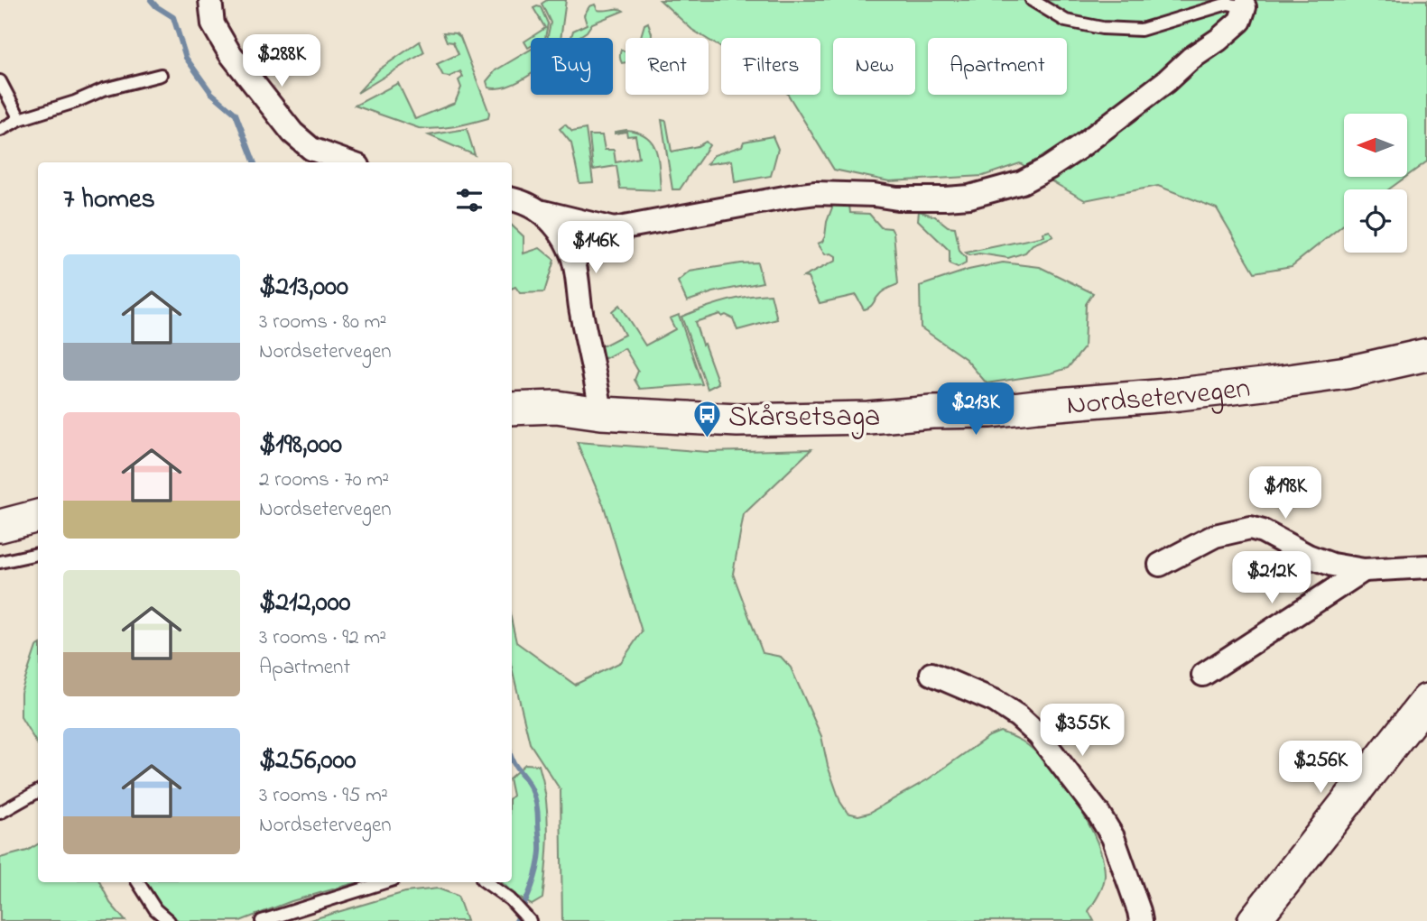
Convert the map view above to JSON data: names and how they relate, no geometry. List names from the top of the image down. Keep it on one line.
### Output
{"streets":{"main road":["Nordsetervegen"]},"places":{"bus stop":["Skårsetsaga"]},"north":"left","page":{"price":["$288K","$146K","$213K","$198K","$212K","$355K","$256K"],"chip":["Buy","Rent","Filters","New","Apartment"],"heading":"7 homes","list":[{"name":"$213,000","note":"3 rooms · 80 m² · Nordsetervegen"},{"name":"$198,000","note":"2 rooms · 70 m² · Nordsetervegen"},{"name":"$212,000","note":"3 rooms · 92 m² · Apartment"},{"name":"$256,000","note":"3 rooms · 95 m² · Nordsetervegen"}]}}
